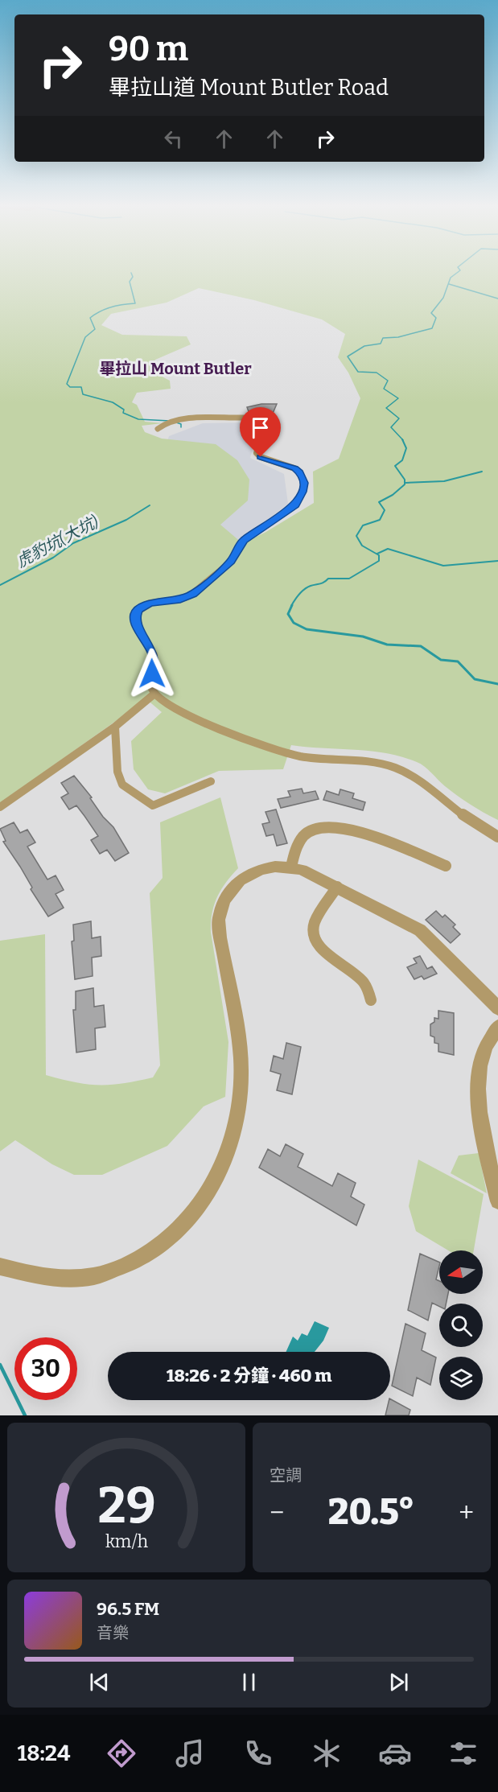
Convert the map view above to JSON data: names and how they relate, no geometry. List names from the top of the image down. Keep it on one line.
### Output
{"districts":["畢拉山 Mount Butler"],"water":["虎豹坑(大坑)"],"north":"left","page":{"turn":["90 m","畢拉山道 Mount Butler Road"],"limit":"30","trip":"18:26 · 2 分鐘 · 460 m","tile":"空調","heat":["−","20.5°","+"],"song":["96.5 FM","音樂"],"tabs":"18:24","gauge":["29","km/h"]}}
